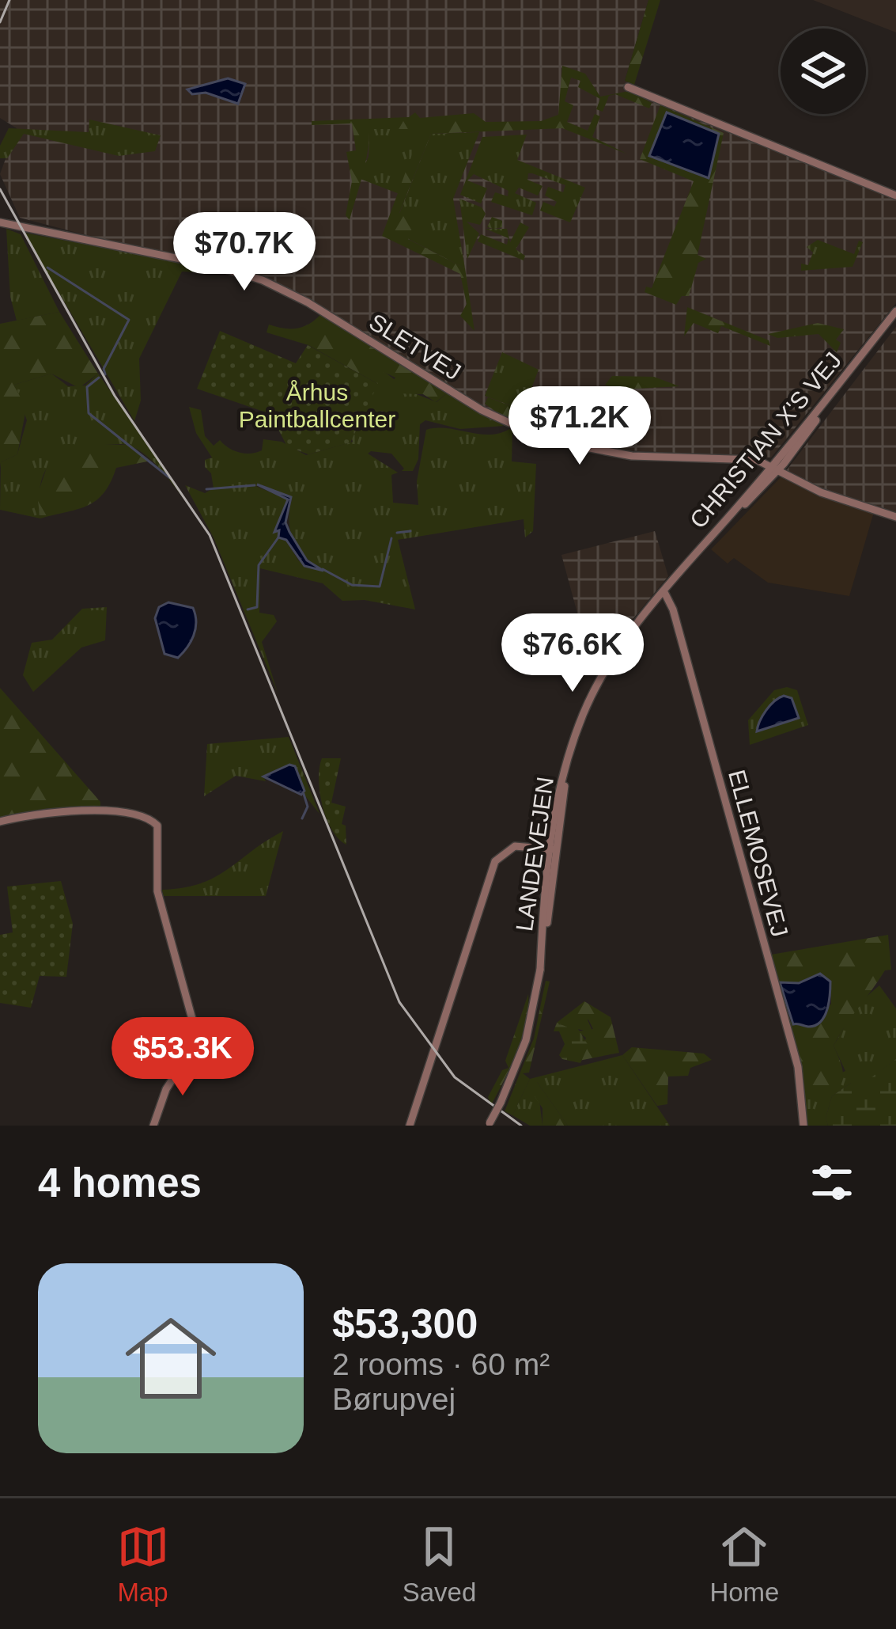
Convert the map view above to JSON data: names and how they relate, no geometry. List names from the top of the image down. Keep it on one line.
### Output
{"streets":{"street":["SLETVEJ","CHRISTIAN X'S VEJ","ELLEMOSEVEJ","LANDEVEJEN"]},"crossings":[["SLETVEJ","CHRISTIAN X'S VEJ"],["CHRISTIAN X'S VEJ","ELLEMOSEVEJ"],["CHRISTIAN X'S VEJ","LANDEVEJEN"],["ELLEMOSEVEJ","LANDEVEJEN"]],"parks":["Århus Paintballcenter"],"page":{"price":["$70.7K","$71.2K","$76.6K","$53.3K"],"heading":"4 homes","list":[{"name":"$53,300","note":"2 rooms · 60 m² · Børupvej"}],"tabs":["Map","Saved","Home"]}}
